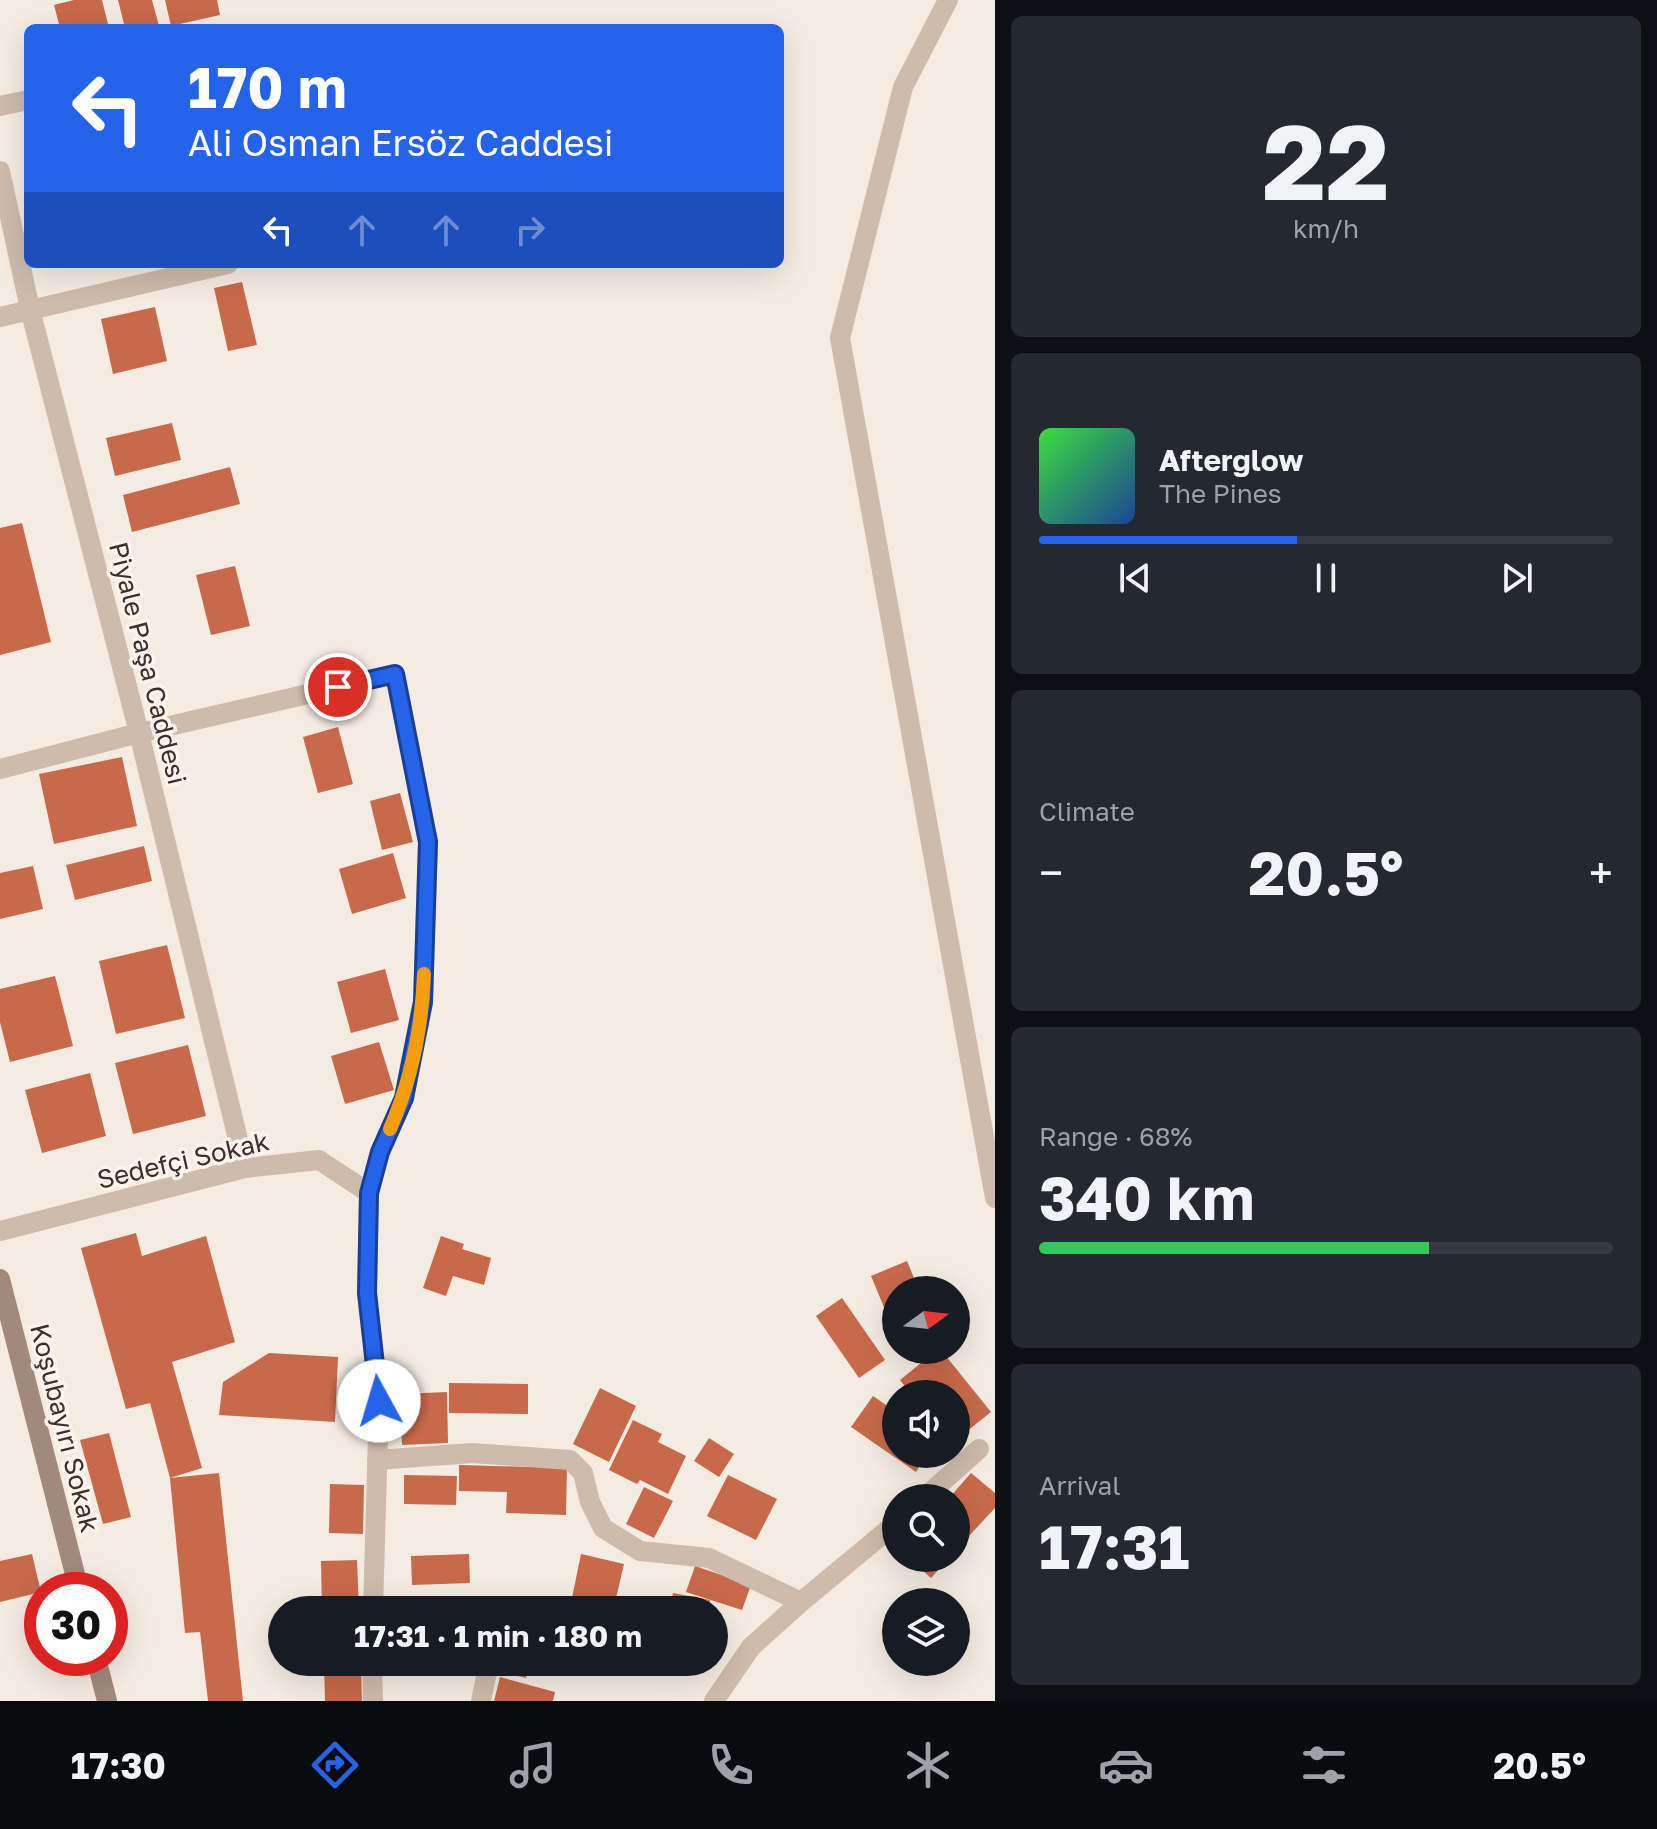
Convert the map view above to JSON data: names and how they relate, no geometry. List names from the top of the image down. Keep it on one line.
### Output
{"streets":{"street":["Piyale Paşa Caddesi","Sedefçi Sokak","Koşubayırı Sokak"]},"crossings":[["Piyale Paşa Caddesi","Sedefçi Sokak"]],"north":"right","page":{"tile":[["22","km/h"],"Climate",["Range · 68%","340 km"],["Arrival","17:31"]],"turn":["170 m","Ali Osman Ersöz Caddesi"],"song":["Afterglow","The Pines"],"heat":["−","20.5°","+"],"limit":"30","trip":"17:31 · 1 min · 180 m","tabs":["17:30","20.5°"]}}
